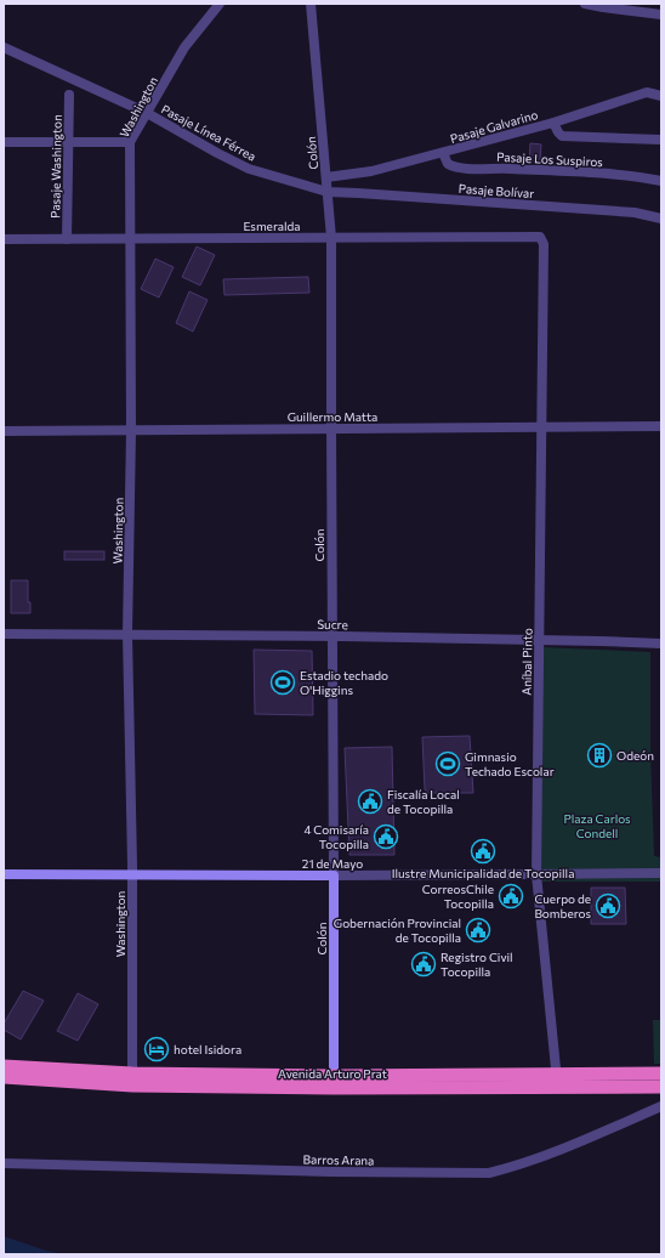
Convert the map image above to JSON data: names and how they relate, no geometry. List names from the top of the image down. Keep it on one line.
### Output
{"streets":{"highway":["Avenida Arturo Prat"],"main road":["Colón","21 de Mayo"],"street":["Washington","Pasaje Galvarino","Pasaje Línea Férrea","Pasaje Los Suspiros","Pasaje Washington","Pasaje Bolívar","Esmeralda","Guillermo Matta","Sucre","Aníbal Pinto","Barros Arana"]},"crossings":[["Washington","Pasaje Línea Férrea"],["Washington","Esmeralda"],["Washington","Guillermo Matta"],["Washington","Sucre"],["Washington","21 de Mayo"],["Washington","Avenida Arturo Prat"],["Pasaje Galvarino","Colón"],["Pasaje Galvarino","Pasaje Los Suspiros"],["Pasaje Línea Férrea","Colón"],["Pasaje Línea Férrea","Pasaje Bolívar"],["Colón","Pasaje Bolívar"],["Colón","Esmeralda"],["Colón","Guillermo Matta"],["Colón","Sucre"],["Colón","21 de Mayo"],["Colón","Avenida Arturo Prat"],["Pasaje Washington","Esmeralda"],["Esmeralda","Aníbal Pinto"],["Guillermo Matta","Aníbal Pinto"],["Sucre","Aníbal Pinto"],["Aníbal Pinto","21 de Mayo"],["Aníbal Pinto","Avenida Arturo Prat"]],"parks":["Plaza Carlos Condell"],"places":{"sports":["Estadio techado O'Higgins","Gimnasio Techado Escolar"],"building":["Odeón"],"public building":["Fiscalía Local de Tocopilla","4 Comisaría Tocopilla","Ilustre Municipalidad de Tocopilla","CorreosChile Tocopilla","Cuerpo de Bomberos","Gobernación Provincial de Tocopilla","Registro Civil Tocopilla"],"hotel":["hotel Isidora"]}}
